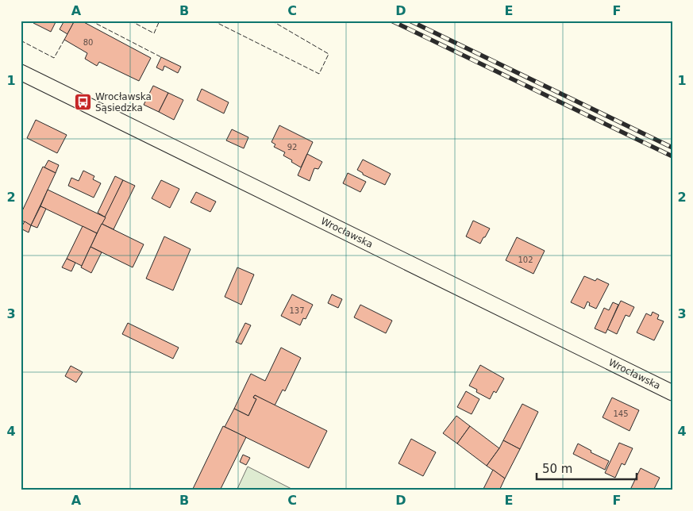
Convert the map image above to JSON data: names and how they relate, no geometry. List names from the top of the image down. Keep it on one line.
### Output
{"streets":{"street":["Wrocławska"]},"places":{"bus stop":["Wrocławska Sąsiedzka"]},"house_numbers":["80","92","102","137","145"],"scale_bar":"50 m","grid":{"columns":["A","B","C","D","E","F"],"rows":["1","2","3","4"]}}
